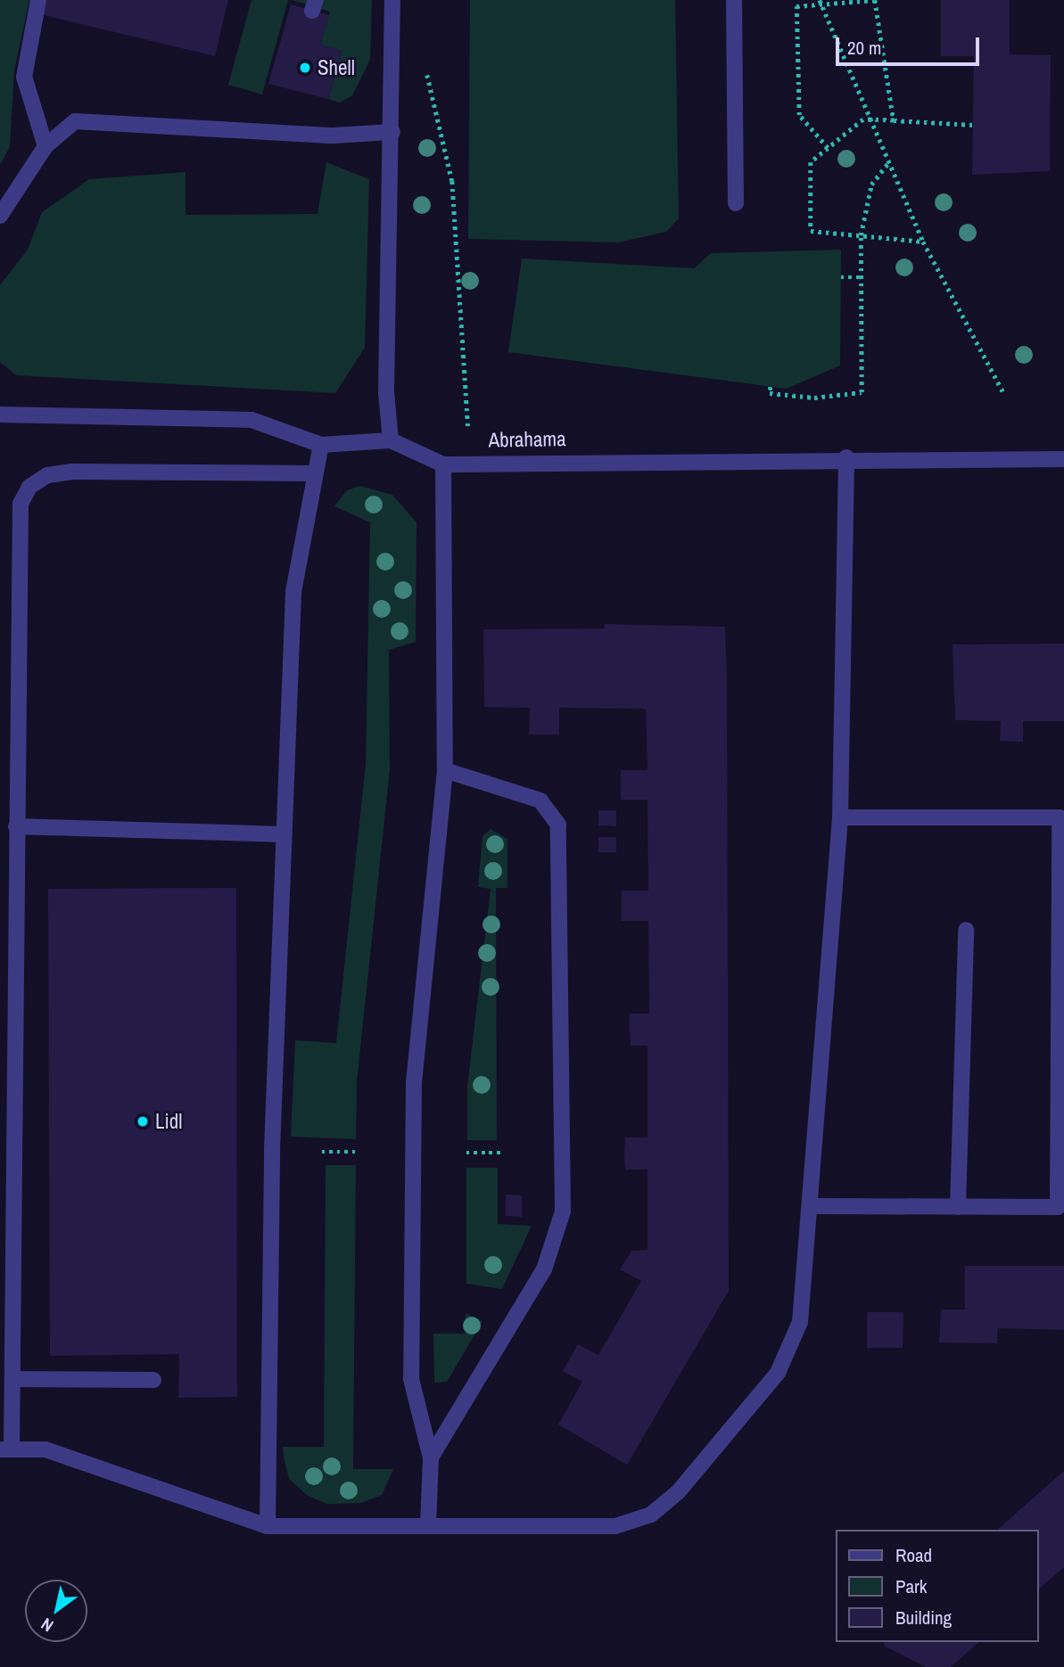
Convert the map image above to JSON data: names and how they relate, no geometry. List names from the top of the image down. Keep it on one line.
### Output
{"streets":{"street":["Abrahama"]},"places":["Shell","Lidl"],"legend":["Road","Park","Building"],"scale_bar":"20 m","north":"bottom left"}
